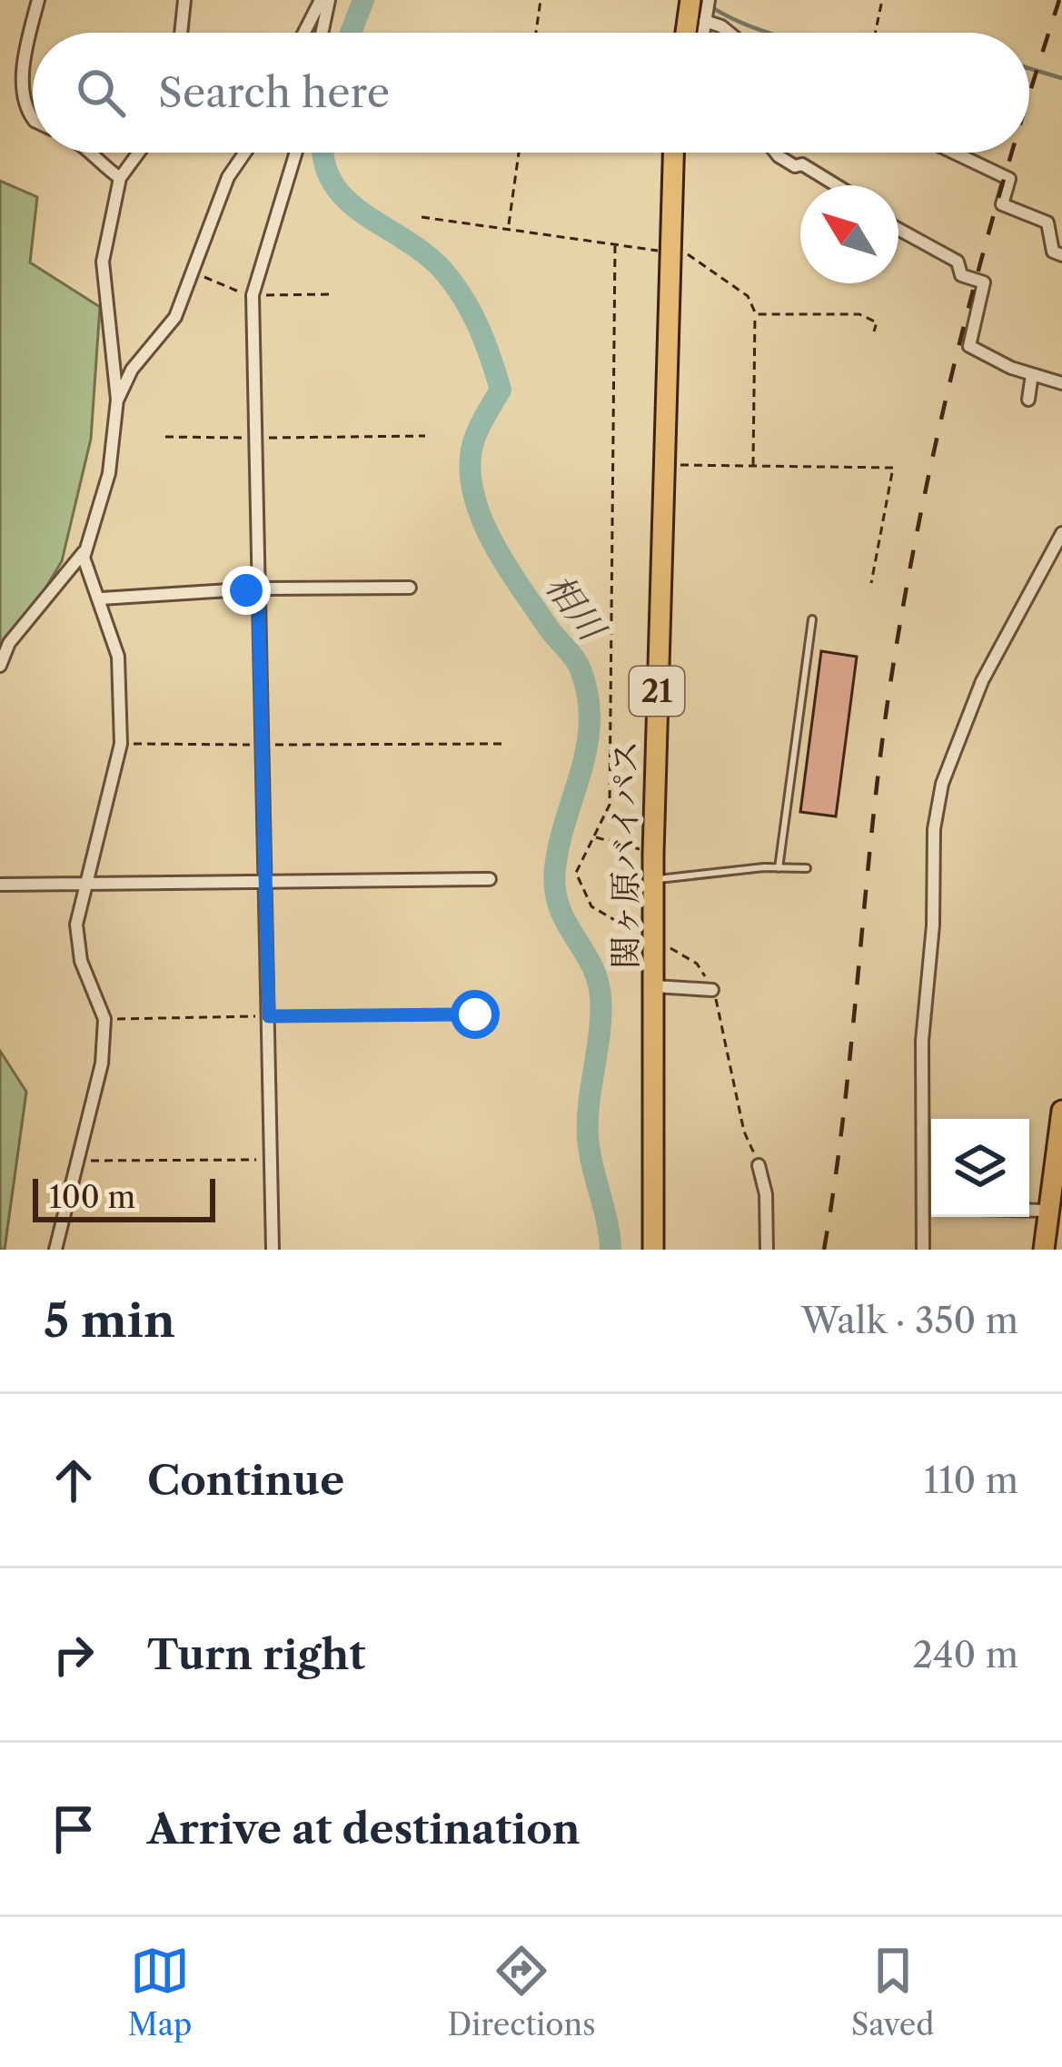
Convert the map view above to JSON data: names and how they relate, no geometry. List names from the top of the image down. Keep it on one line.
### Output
{"streets":{"highway":["21","関ヶ原バイパス"]},"water":["相川"],"scale_bar":"100 m","north":"top left","page":{"search":"Search here","scale":"100 m","heading":["5 min","Walk · 350 m"],"list":[["Continue","110 m"],["Turn right","240 m"],"Arrive at destination"],"nav":["Map","Directions","Saved"]}}
